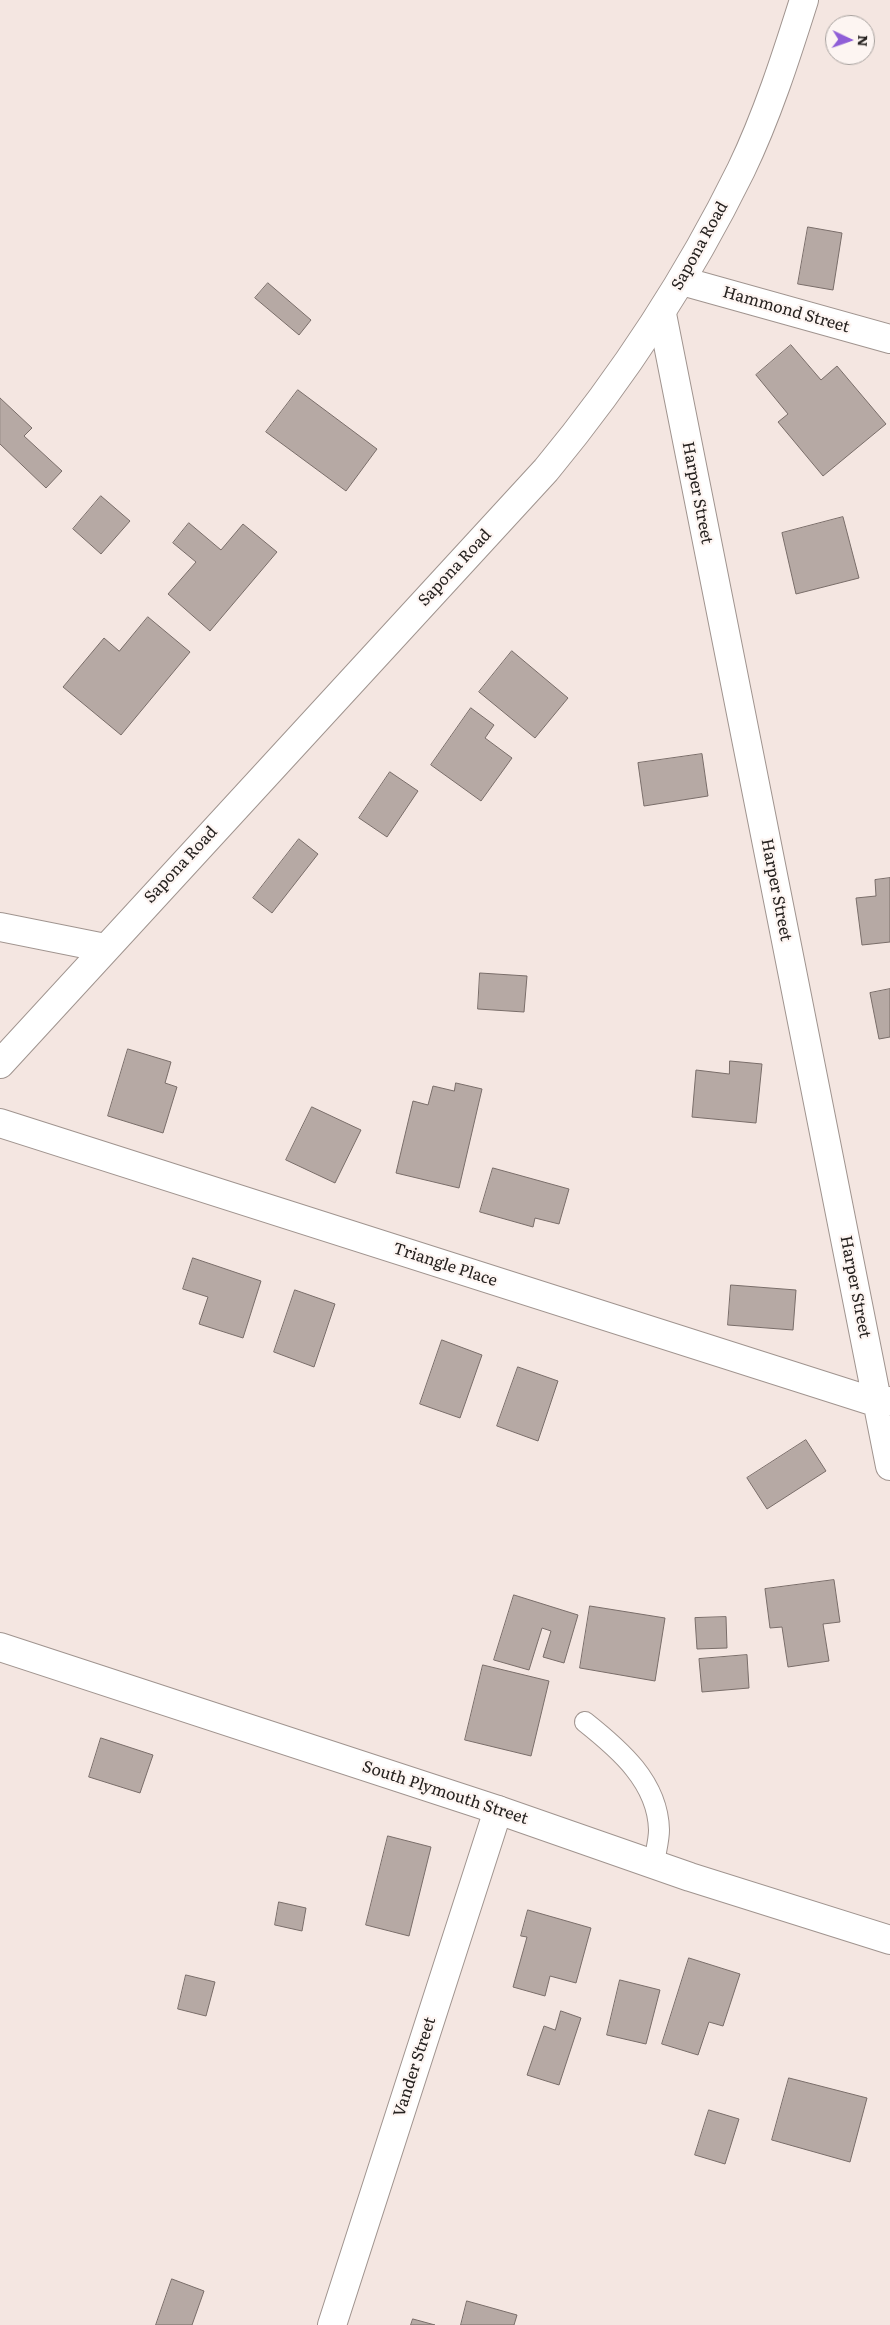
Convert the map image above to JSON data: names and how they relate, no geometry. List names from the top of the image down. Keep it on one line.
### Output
{"streets":{"street":["Sapona Road","Hammond Street","Harper Street","Triangle Place","South Plymouth Street","Vander Street"]},"crossings":[["Sapona Road","Hammond Street"],["Sapona Road","Harper Street"],["Harper Street","Triangle Place"],["South Plymouth Street","Vander Street"]],"north":"right"}
